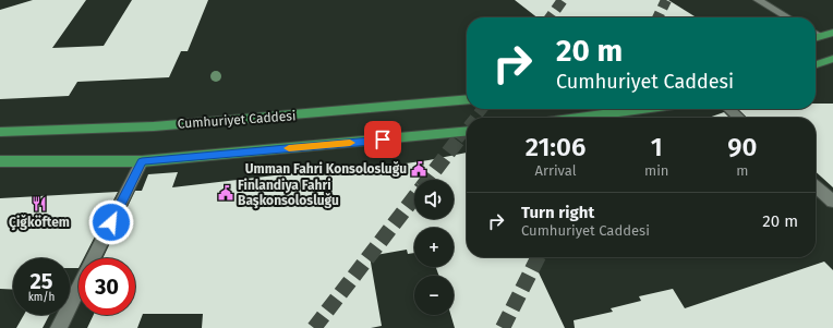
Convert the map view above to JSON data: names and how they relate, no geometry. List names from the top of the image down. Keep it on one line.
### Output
{"streets":{"main road":["Cumhuriyet Caddesi"]},"places":{"public building":["Umman Fahri Konsolosluğu","Finlandiya Fahri Başkonsolosluğu"],"restaurant":["Çiğköftem"]},"page":{"turn":["20 m","Cumhuriyet Caddesi"],"eta":["21:06","Arrival","1","min","90","m"],"map_buttons":["+","−"],"list":[{"name":"Turn right","note":"Cumhuriyet Caddesi","value":"20 m"}],"speed":"25 km/h","limit":"30"}}
